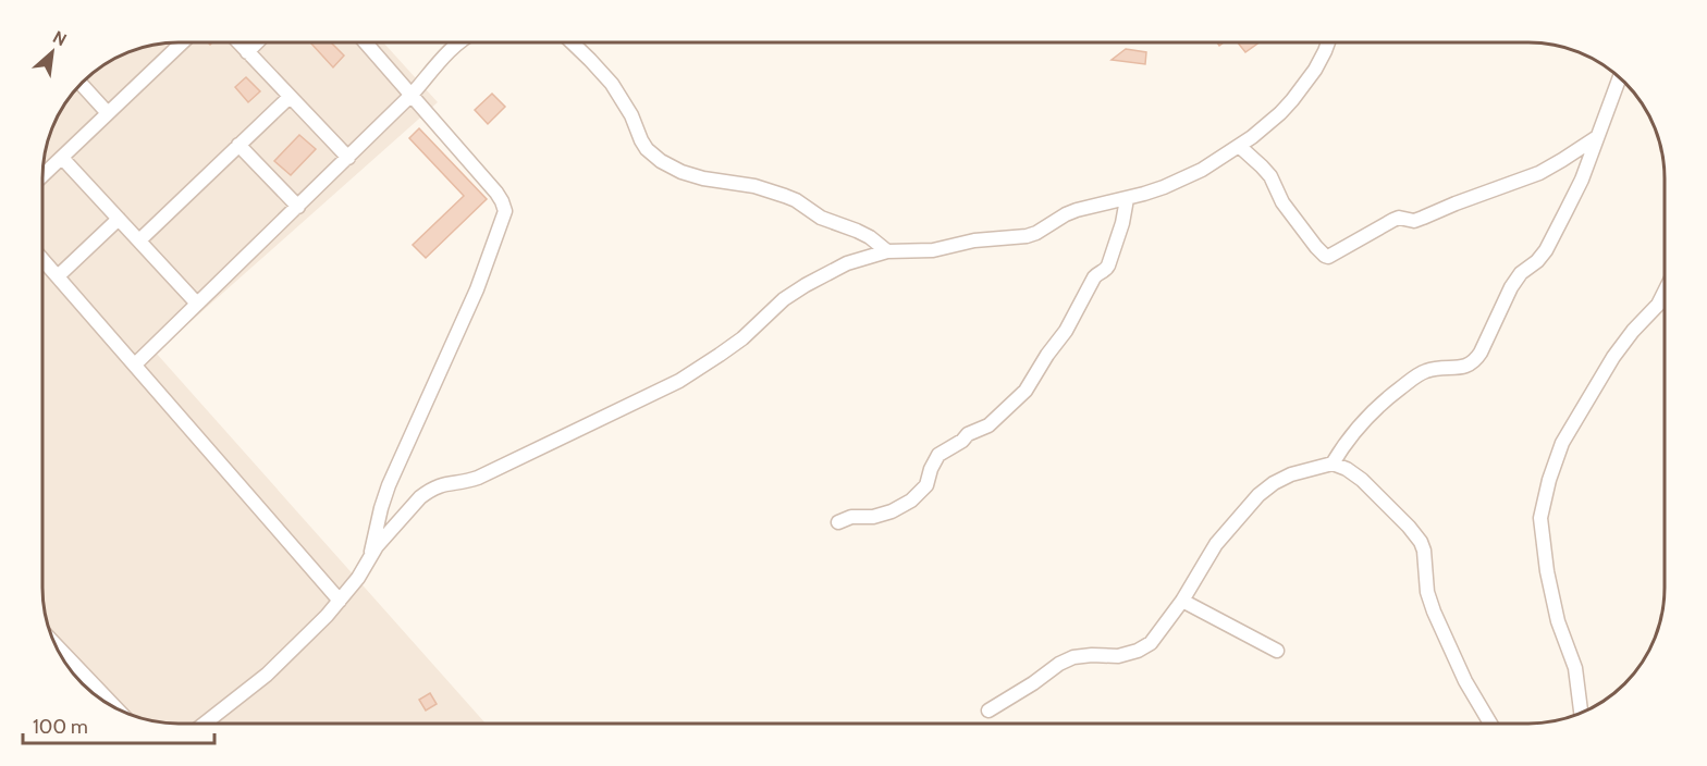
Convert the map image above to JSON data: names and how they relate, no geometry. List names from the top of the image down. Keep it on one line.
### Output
{"scale_bar":"100 m","north":"top right"}
